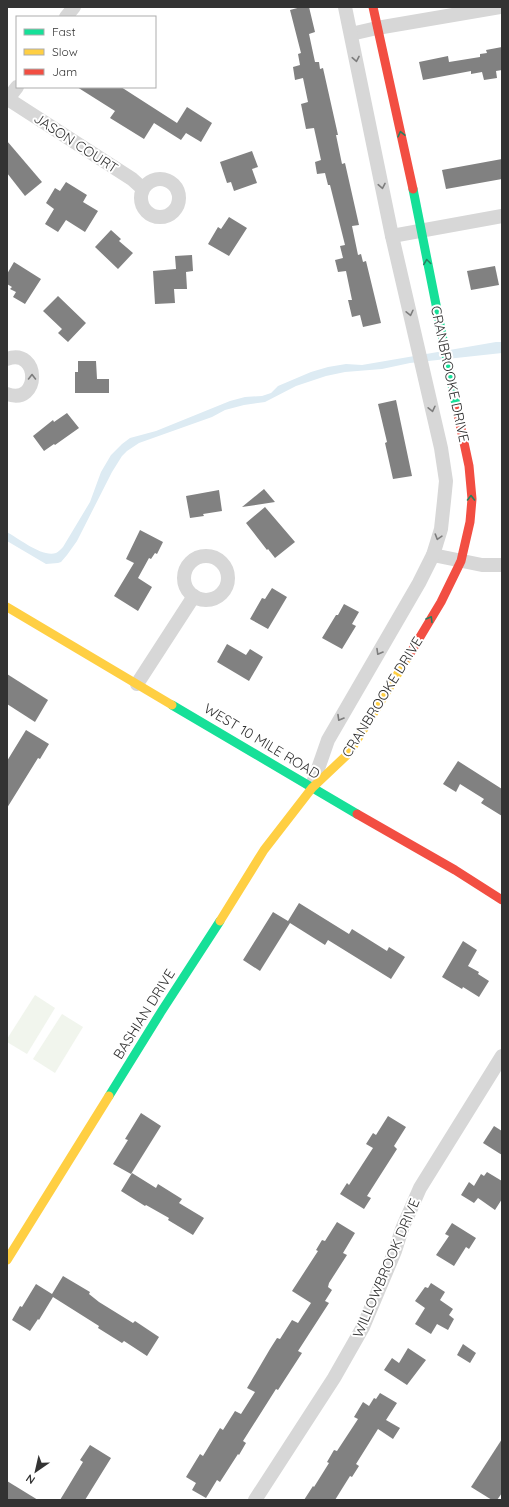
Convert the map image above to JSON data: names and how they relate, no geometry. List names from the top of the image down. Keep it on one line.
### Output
{"streets":{"street":["JASON COURT","CRANBROOKE DRIVE","WEST 10 MILE ROAD","BASHIAN DRIVE","WILLOWBROOK DRIVE"]},"crossings":[["CRANBROOKE DRIVE","WEST 10 MILE ROAD"],["CRANBROOKE DRIVE","BASHIAN DRIVE"],["WEST 10 MILE ROAD","BASHIAN DRIVE"]],"legend":["Fast","Slow","Jam"],"north":"bottom left"}
